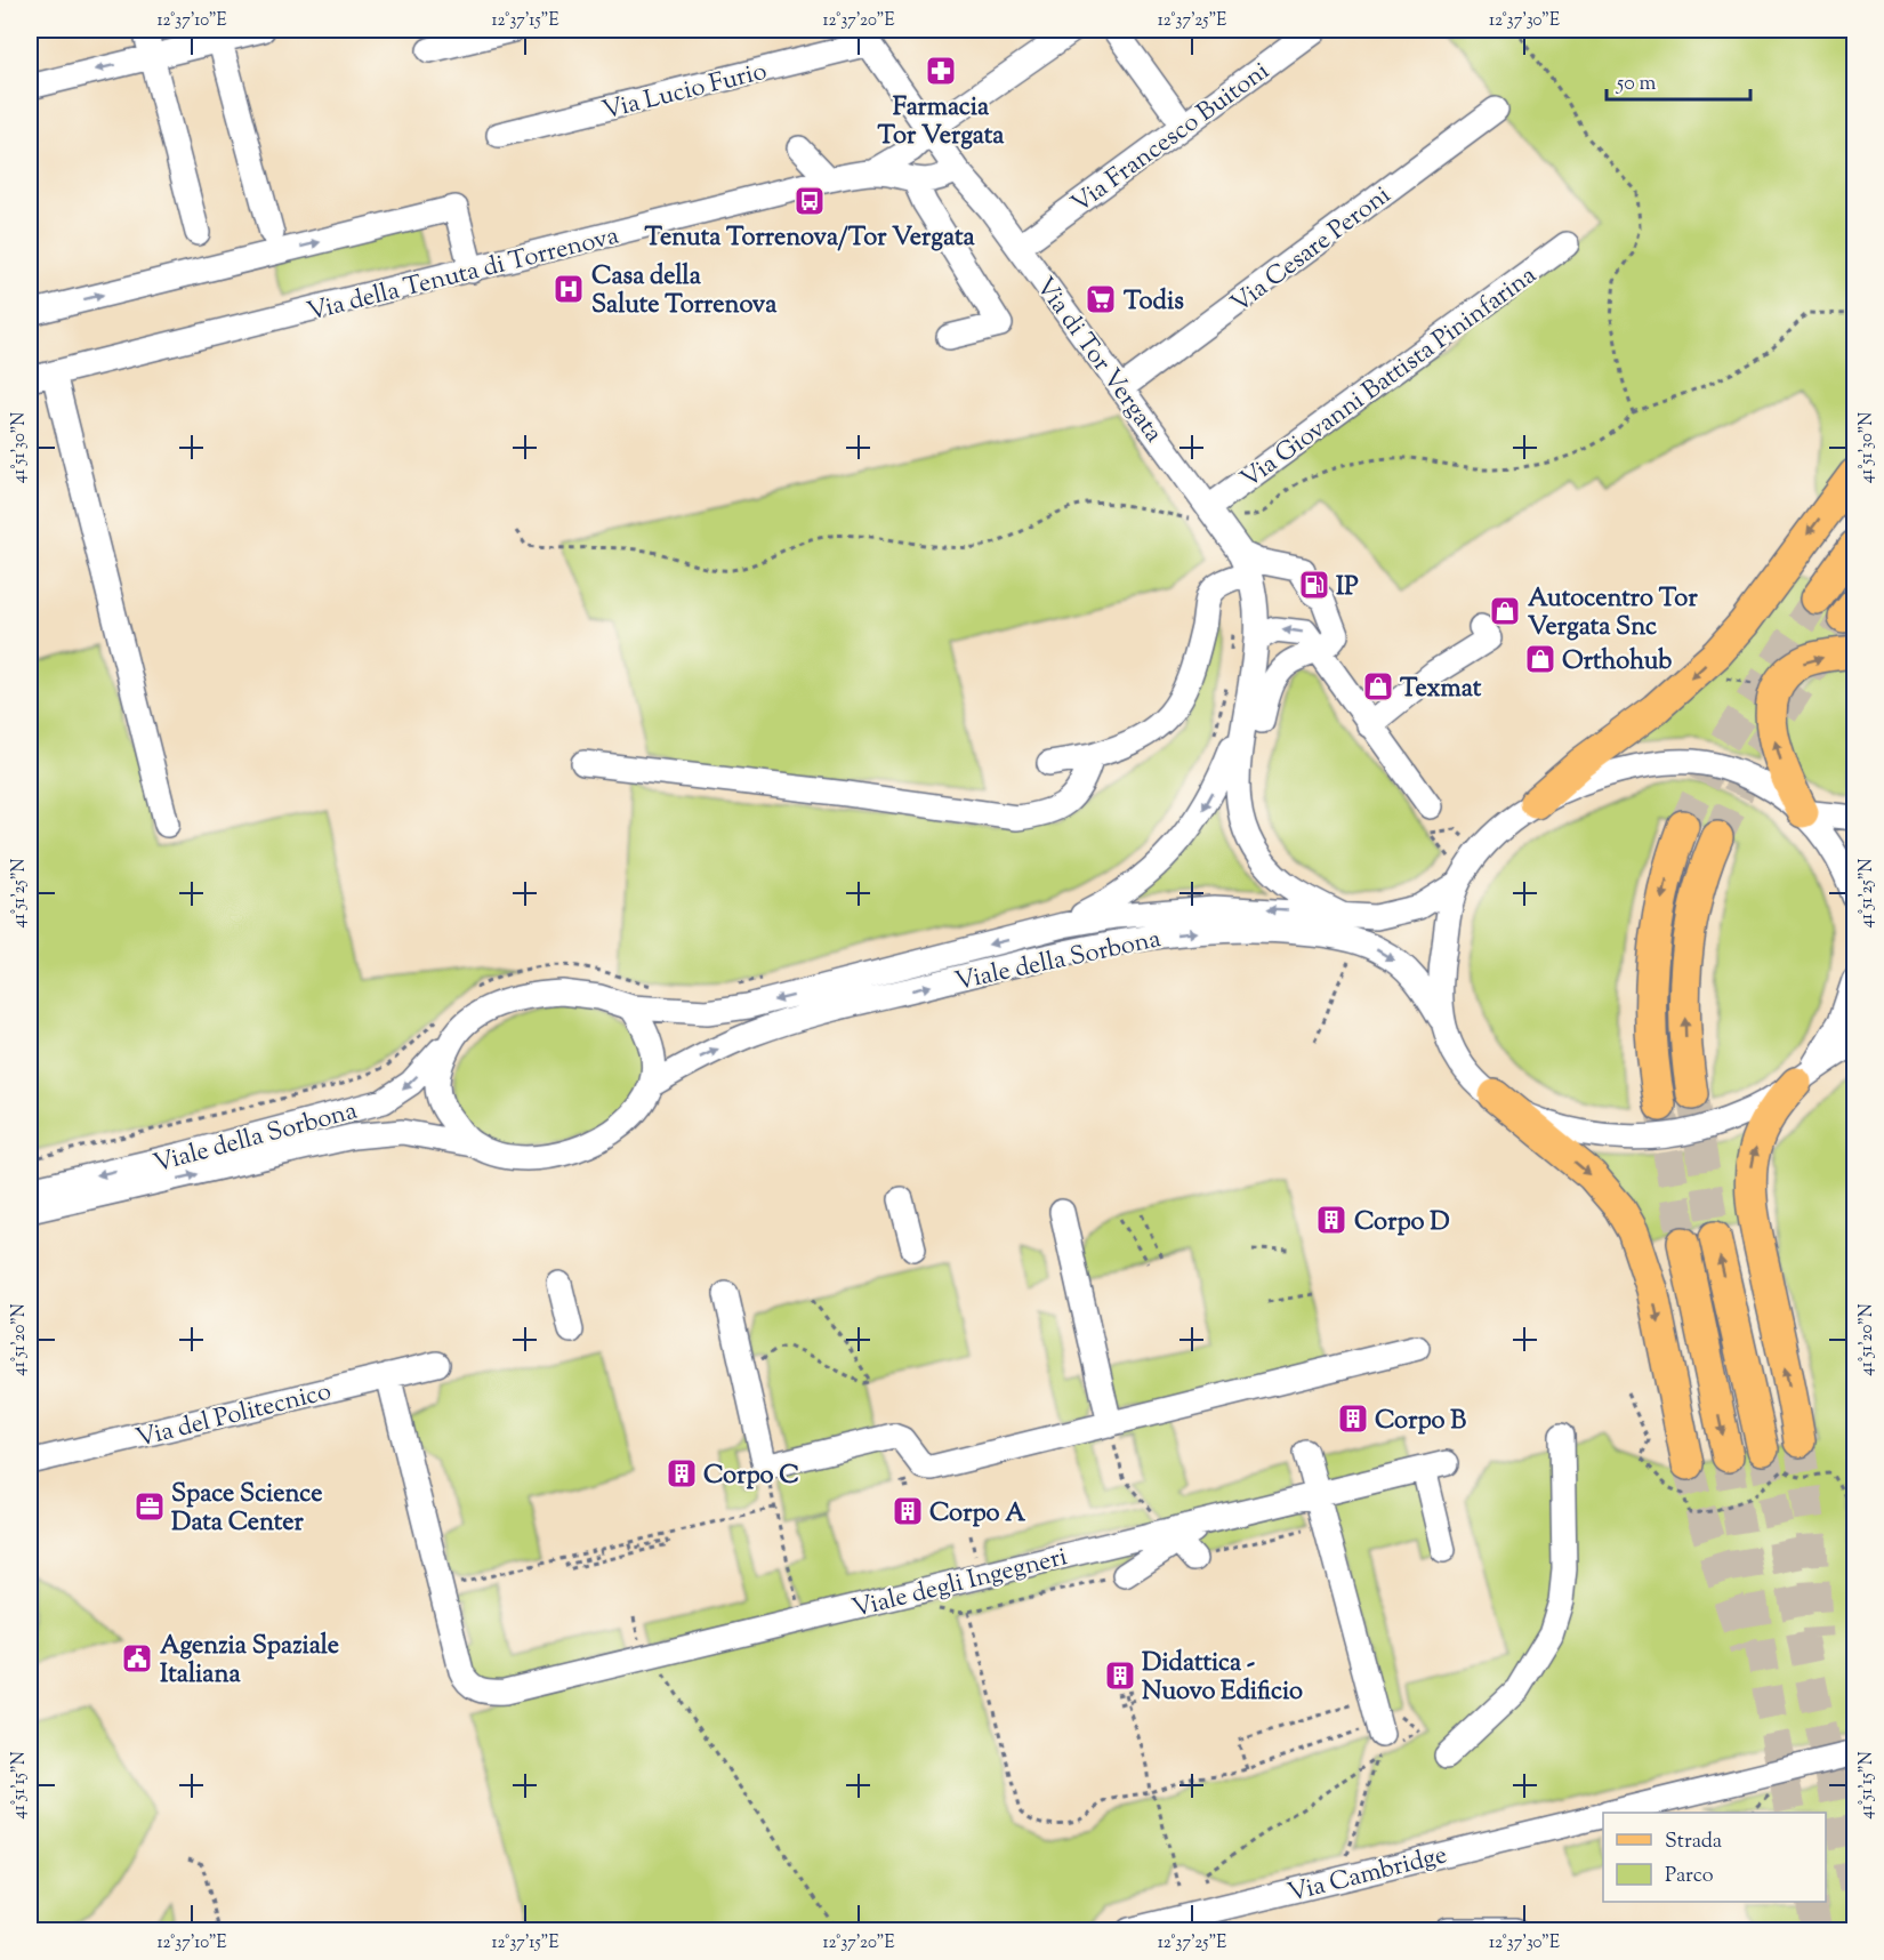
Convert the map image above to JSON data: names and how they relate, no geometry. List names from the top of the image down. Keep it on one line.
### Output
{"streets":{"street":["Via Lucio Furio","Via Francesco Buitoni","Via Cesare Peroni","Via della Tenuta di Torrenova","Via di Tor Vergata","Via Giovanni Battista Pininfarina","Viale della Sorbona","Via del Politecnico","Viale degli Ingegneri","Via Cambridge"]},"crossings":[["Via Lucio Furio","Via di Tor Vergata"],["Via Cesare Peroni","Via di Tor Vergata"],["Via della Tenuta di Torrenova","Via di Tor Vergata"],["Via di Tor Vergata","Via Giovanni Battista Pininfarina"],["Via di Tor Vergata","Viale della Sorbona"]],"places":{"pharmacy":["Farmacia Tor Vergata"],"bus stop":["Tenuta Torrenova/Tor Vergata"],"hospital":["Casa della Salute Torrenova"],"supermarket":["Todis"],"fuel station":["IP"],"shop":["Autocentro Tor Vergata Snc","Orthohub","Texmat"],"building":["Corpo D","Corpo B","Corpo C","Corpo A","Didattica - Nuovo Edificio"],"office":["Space Science Data Center"],"public building":["Agenzia Spaziale Italiana"]},"legend":["Strada","Parco"],"scale_bar":"50 m","coordinates":["12°37'10\"E","12°37'15\"E","12°37'20\"E","12°37'25\"E","12°37'30\"E","41°51'30\"N","41°51'25\"N","41°51'20\"N","41°51'15\"N"]}
